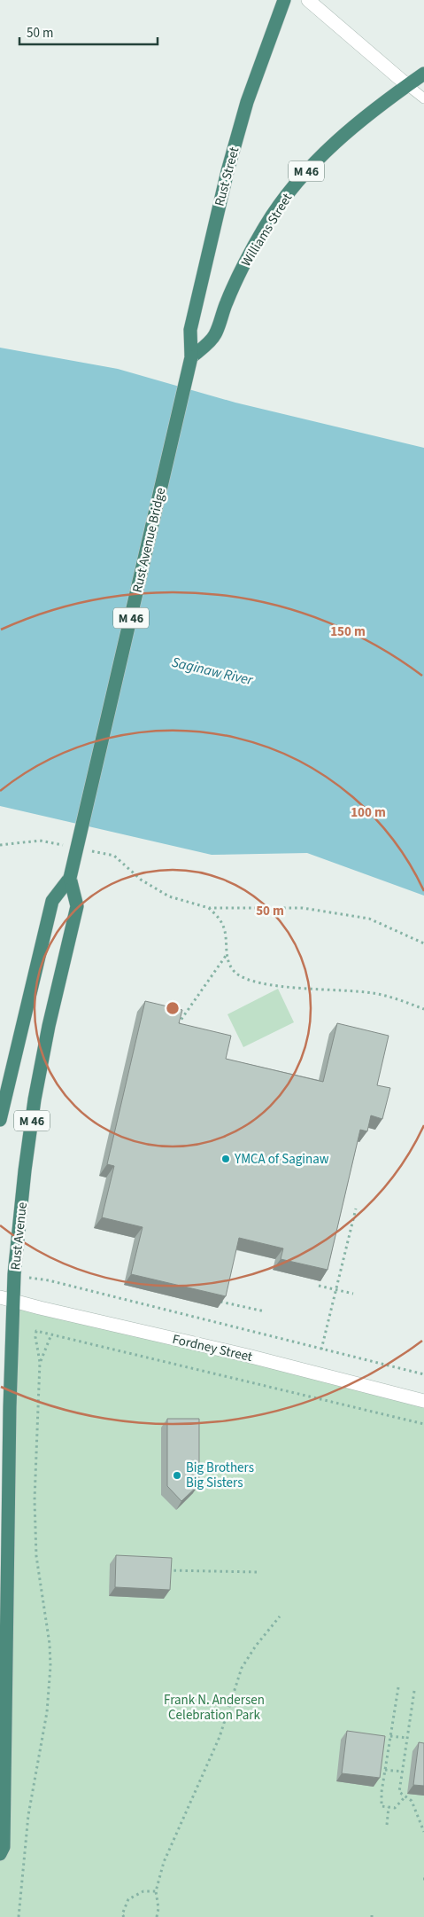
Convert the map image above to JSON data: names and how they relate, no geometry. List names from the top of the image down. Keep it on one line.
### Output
{"streets":{"highway":["M 46","Rust Street","Williams Street","Rust Avenue Bridge","Rust Avenue"],"street":["Fordney Street"]},"crossings":[["M 46","Rust Avenue Bridge"],["M 46","Rust Avenue"],["Rust Street","Williams Street"],["Rust Street","Rust Avenue Bridge"],["Williams Street","Rust Avenue Bridge"],["Rust Avenue Bridge","Rust Avenue"],["Rust Avenue","Fordney Street"]],"water":["Saginaw River"],"parks":["Frank N. Andersen Celebration Park"],"places":["YMCA of Saginaw","Big Brothers Big Sisters"],"scale_bar":"50 m","rings":["150 m","100 m","50 m"]}
